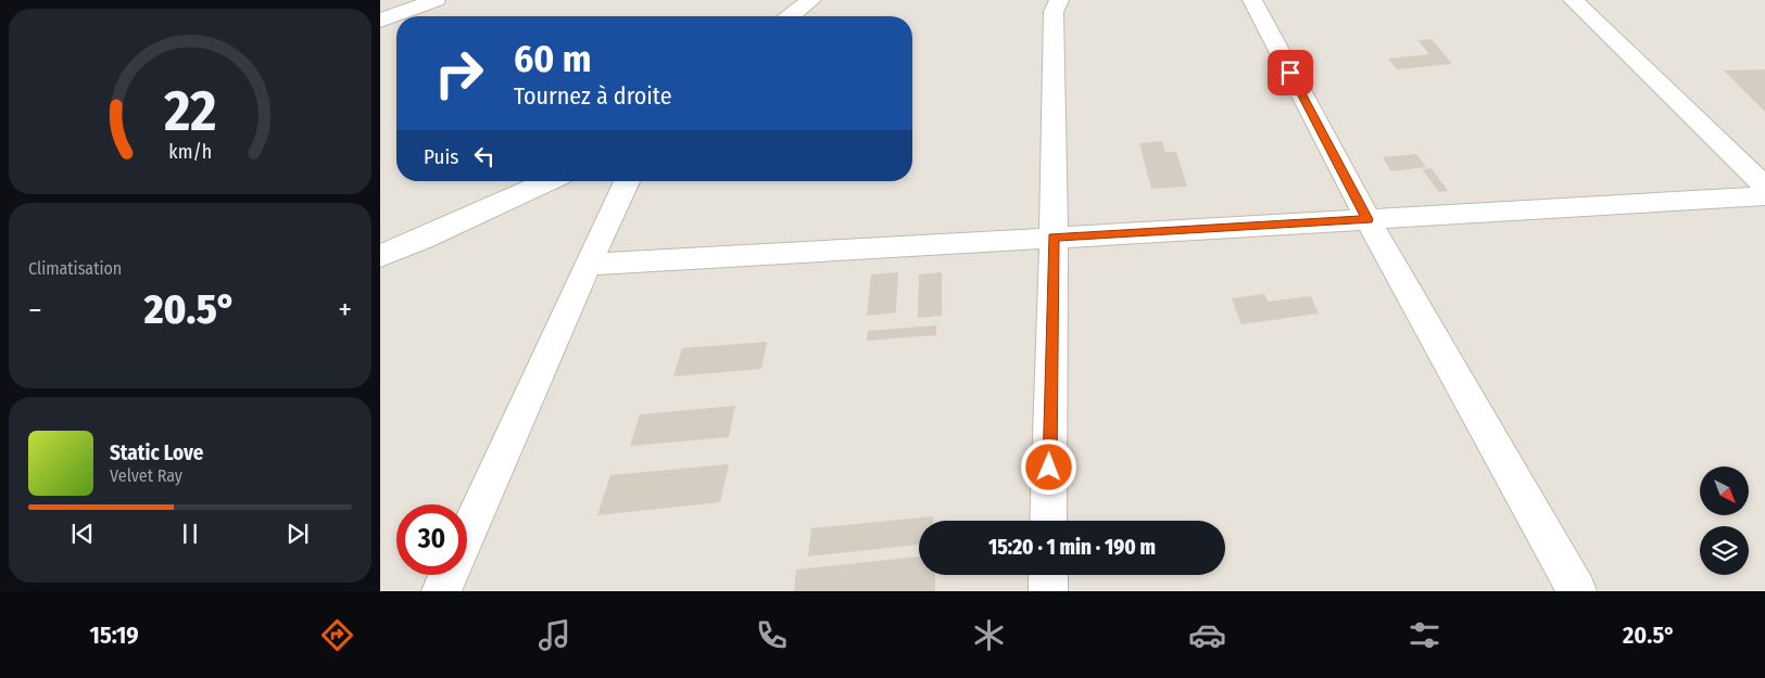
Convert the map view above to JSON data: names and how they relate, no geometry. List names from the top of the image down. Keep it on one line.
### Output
{"north":"bottom right","page":{"turn":["60 m","Tournez à droite"],"then":"Puis","tile":"Climatisation","heat":["−","20.5°","+"],"song":["Static Love","Velvet Ray"],"limit":"30","trip":"15:20 · 1 min · 190 m","tabs":["15:19","20.5°"],"gauge":["22","km/h"]}}
